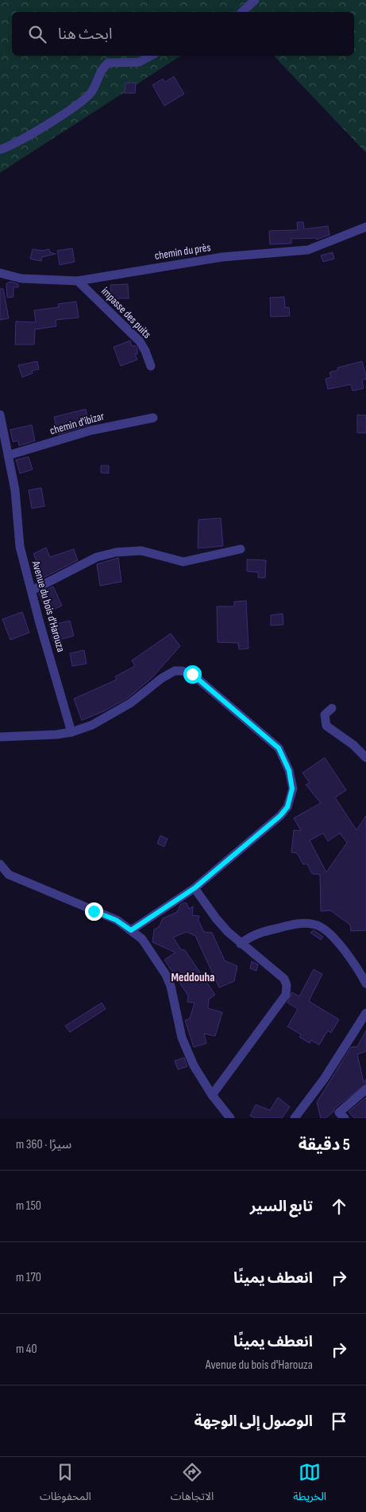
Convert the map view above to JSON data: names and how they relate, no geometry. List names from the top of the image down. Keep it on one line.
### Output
{"streets":{"street":["chemin du près","impasse des puits","chemin d'ibizar","Avenue du bois d'Harouza"]},"crossings":[["chemin du près","impasse des puits"],["chemin d'ibizar","Avenue du bois d'Harouza"]],"districts":["Meddouha"],"page":{"search":"ابحث هنا","heading":["5 دقيقة","سيرًا · 360 m"],"list":[["تابع السير","150 m"],["انعطف يمينًا","170 m"],["انعطف يمينًا","Avenue du bois d'Harouza","40 m"],"الوصول إلى الوجهة"],"nav":["الخريطة","الاتجاهات","المحفوظات"]}}
